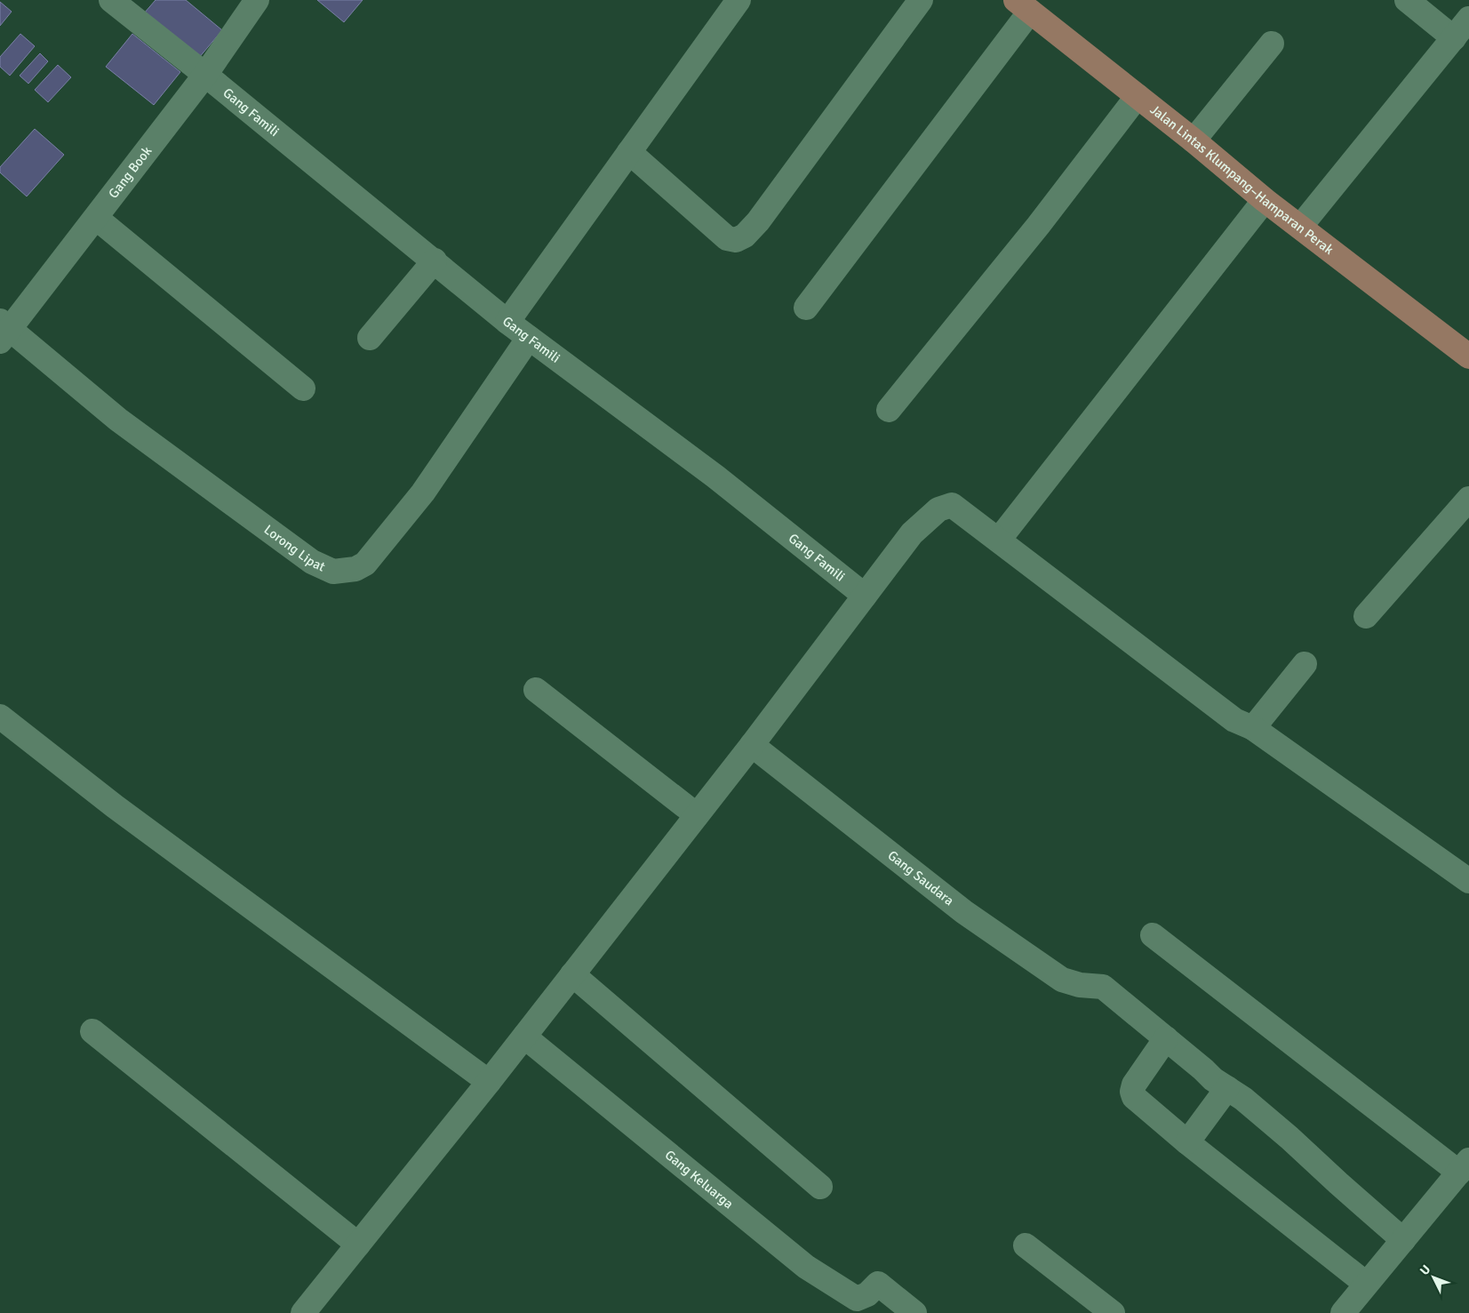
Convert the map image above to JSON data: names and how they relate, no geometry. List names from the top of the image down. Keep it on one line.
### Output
{"streets":{"main road":["Jalan Lintas Klumpang–Hamparan Perak"],"street":["Gang Famili","Gang Book","Lorong Lipat","Gang Saudara","Gang Keluarga"]},"crossings":[["Gang Famili","Gang Book"],["Gang Famili","Lorong Lipat"],["Gang Book","Lorong Lipat"]],"north":"top left"}
